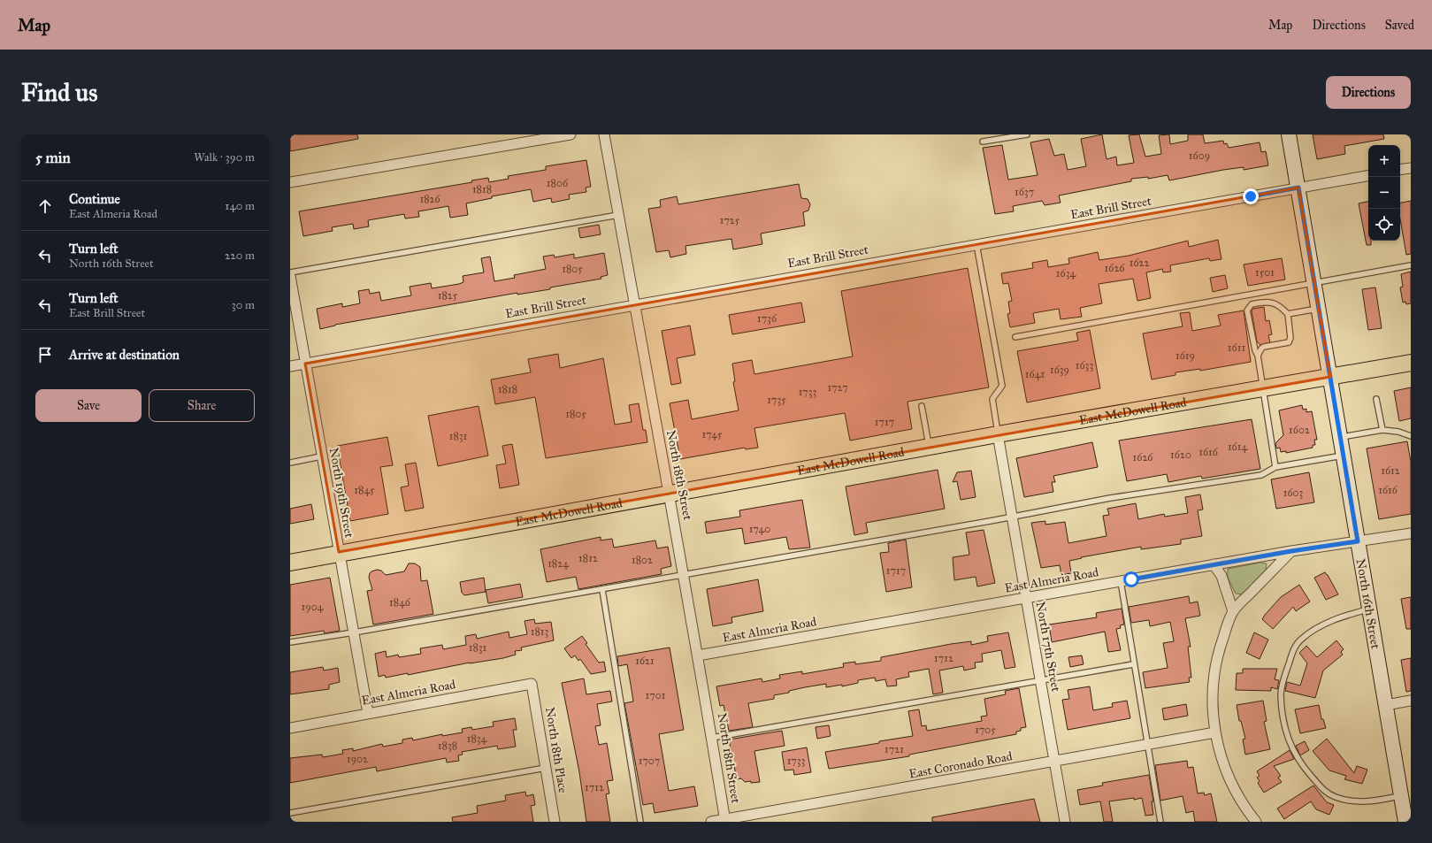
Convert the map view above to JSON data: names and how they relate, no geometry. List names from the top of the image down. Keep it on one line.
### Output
{"streets":{"main road":["East McDowell Road","North 16th Street"],"street":["East Brill Street","North 18th Street","North 19th Street","East Almeria Road","North 17th Street","North 18th Place","East Coronado Road"]},"crossings":[["East Brill Street","North 18th Street"],["East Brill Street","North 19th Street"],["East Brill Street","North 16th Street"],["East McDowell Road","North 18th Street"],["East McDowell Road","North 19th Street"],["East McDowell Road","North 16th Street"],["East McDowell Road","North 17th Street"],["North 18th Street","East Almeria Road"],["North 18th Street","East Coronado Road"],["North 19th Street","East Almeria Road"],["East Almeria Road","North 16th Street"],["East Almeria Road","North 17th Street"],["East Almeria Road","North 18th Place"],["North 17th Street","East Coronado Road"]],"house_numbers":["1609","1806","1818","1637","1826","1725","1622","1626","1805","1501","1634","1825","1736","1611","1619","1633","1639","1641","1727","1818","1733","1735","1805","1717","1602","1745","1831","1614","1616","1620","1626","1612","1845","1616","1603","1740","1812","1802","1824","1717","1846","1904","1813","1831","1712","1621","1701","1705","1834","1838","1721","1902","1707","1733","1712"],"page":{"header":"Map","nav":["Map","Directions","Saved"],"buttons":["Directions",["Save","Share"]],"title":"Find us","heading":["5 min","Walk · 390 m"],"map_buttons":["+","−"],"list":[["Continue","East Almeria Road","140 m"],["Turn left","North 16th Street","220 m"],["Turn left","East Brill Street","30 m"],"Arrive at destination"]}}
